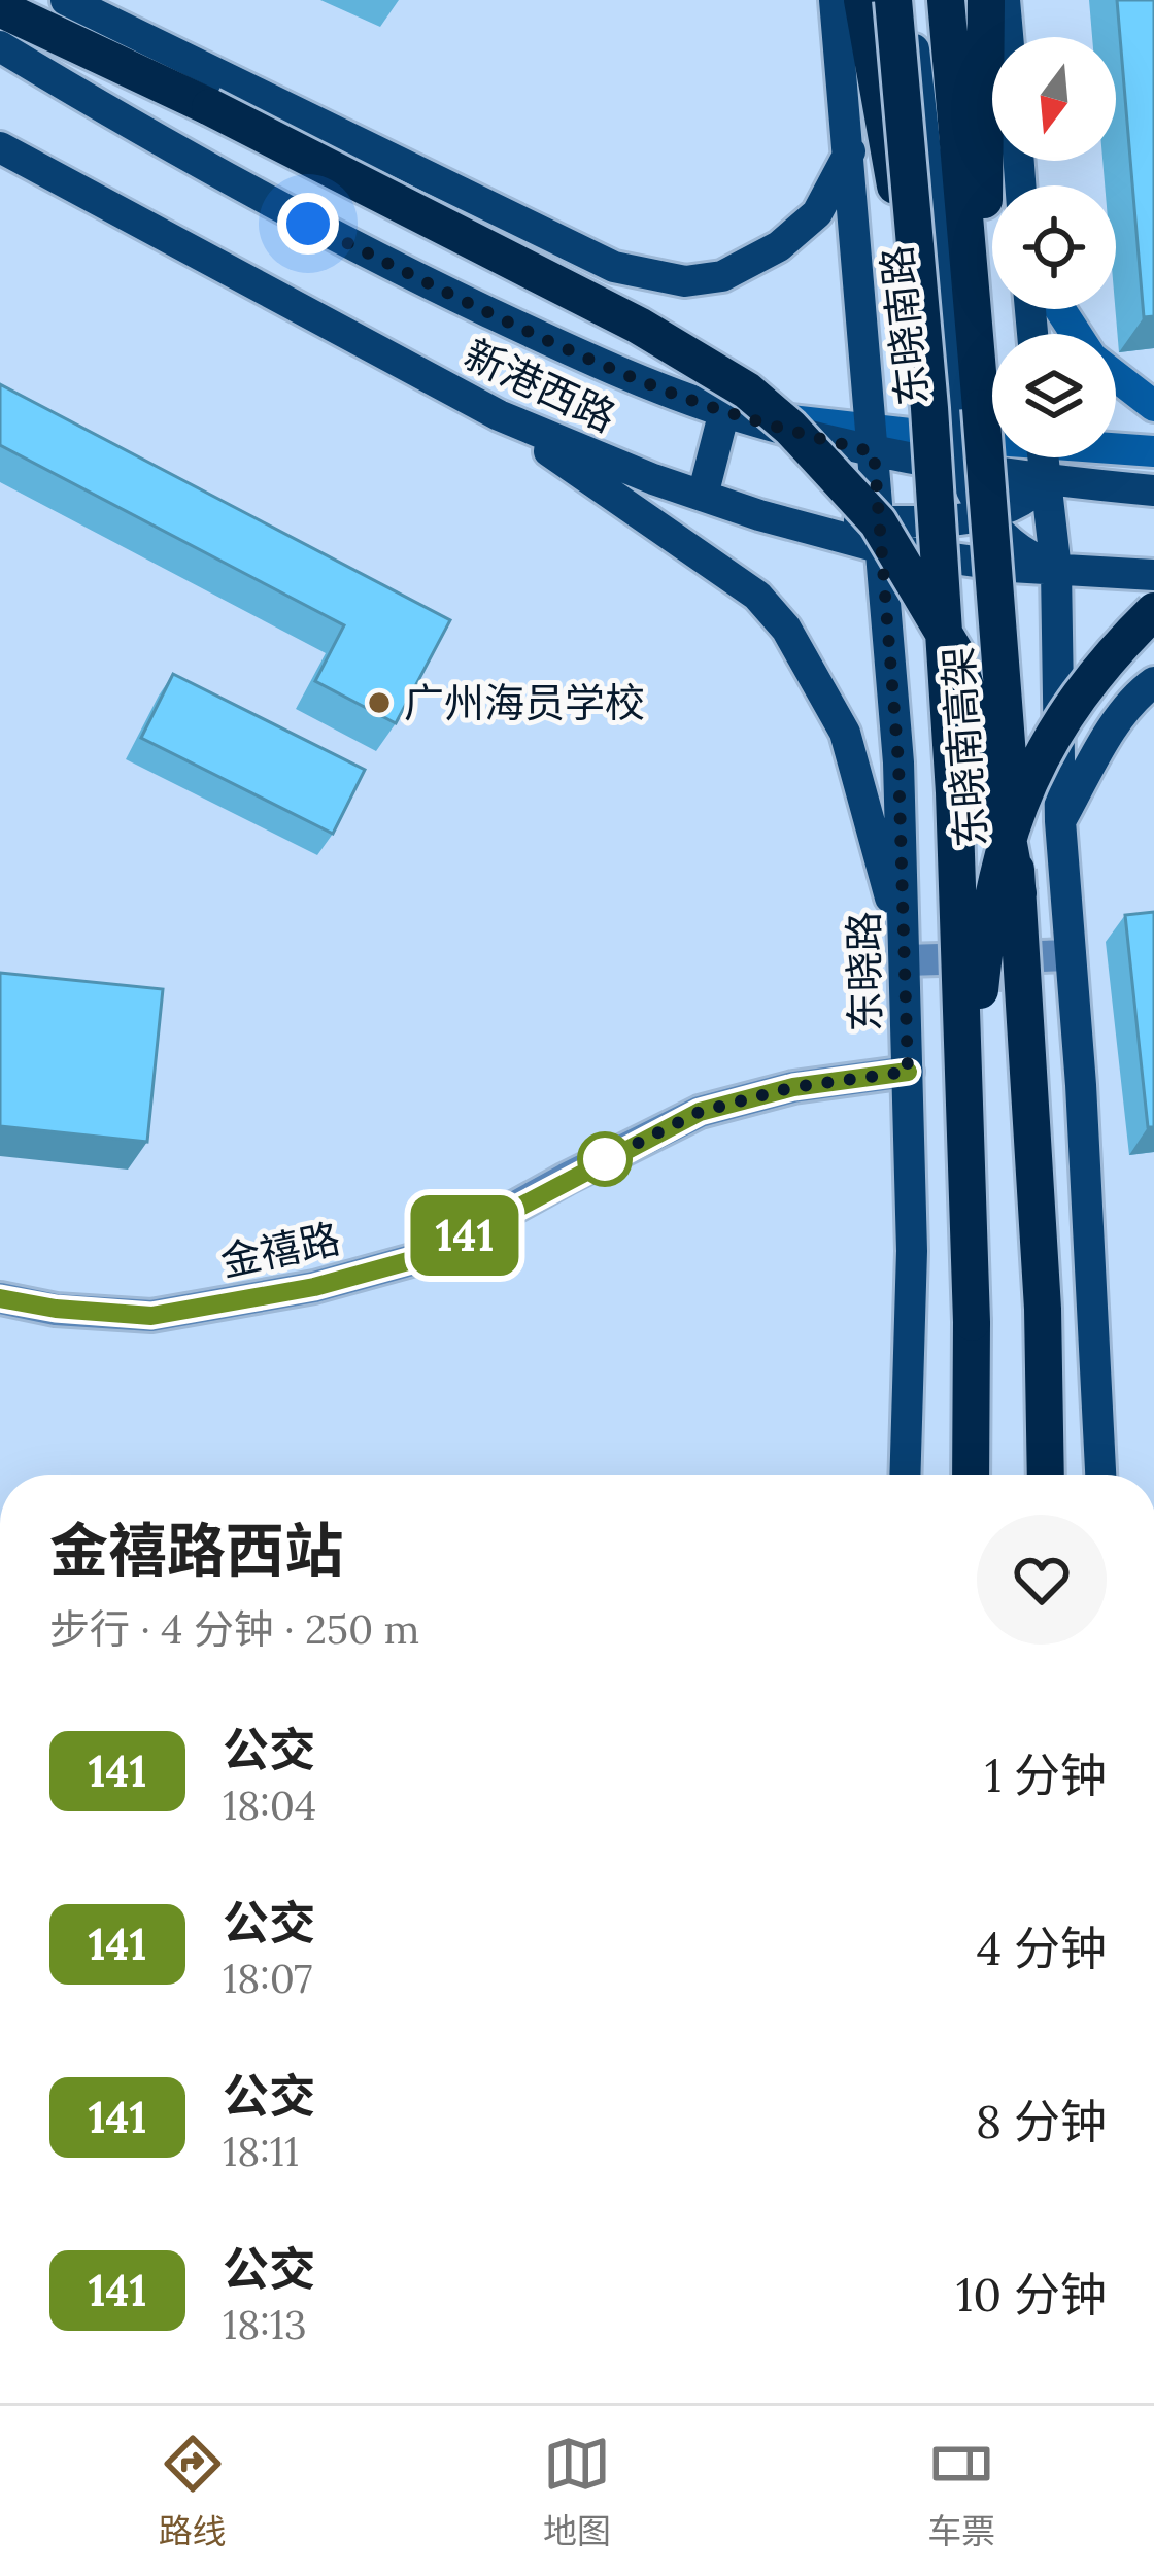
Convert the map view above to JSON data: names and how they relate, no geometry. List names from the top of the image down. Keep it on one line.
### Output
{"streets":{"highway":["东晓南高架"],"main road":["东晓南路","新港西路","东晓路"],"street":["金禧路"]},"crossings":[["东晓南路","新港西路"],["东晓南路","东晓南高架"],["东晓南路","东晓路"],["新港西路","东晓南高架"],["新港西路","东晓路"],["东晓路","金禧路"]],"places":["广州海员学校"],"lines":["bus line 141"],"north":"bottom","page":{"on_map":"141","heading":["金禧路西站","步行 · 4 分钟 · 250 m"],"list":[{"mark":"141","name":"公交","note":"18:04","value":"1 分钟"},{"mark":"141","name":"公交","note":"18:07","value":"4 分钟"},{"mark":"141","name":"公交","note":"18:11","value":"8 分钟"},{"mark":"141","name":"公交","note":"18:13","value":"10 分钟"}],"tabs":["路线","地图","车票"]}}
